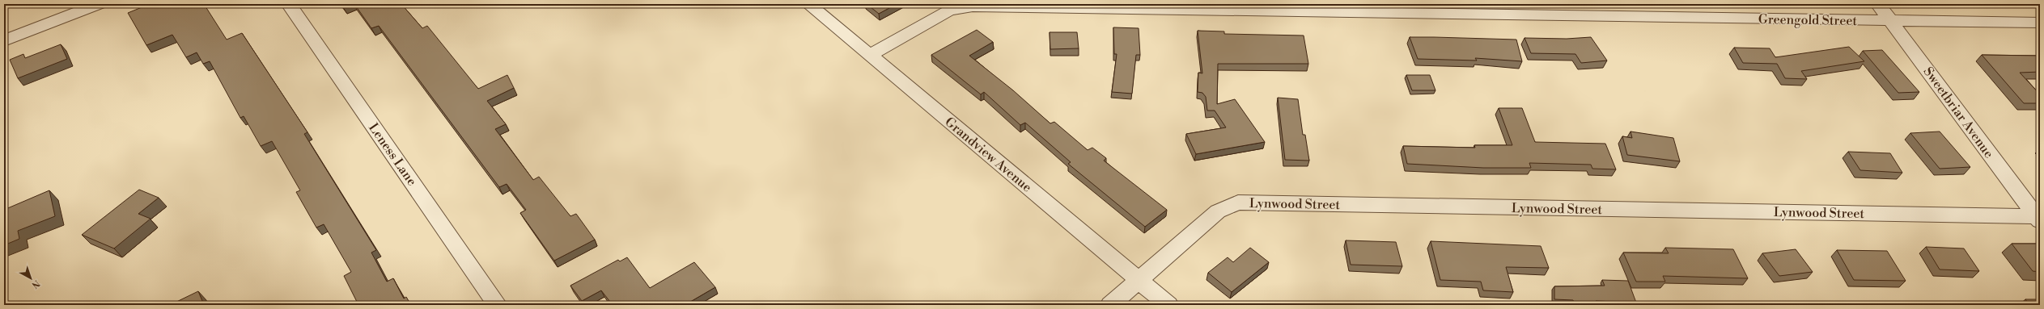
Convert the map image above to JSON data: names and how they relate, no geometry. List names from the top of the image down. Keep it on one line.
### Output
{"streets":{"street":["Greengold Street","Sweetbriar Avenue","Leness Lane","Grandview Avenue","Lynwood Street"]},"crossings":[["Greengold Street","Sweetbriar Avenue"],["Greengold Street","Grandview Avenue"],["Sweetbriar Avenue","Lynwood Street"],["Grandview Avenue","Lynwood Street"]],"north":"bottom right"}
